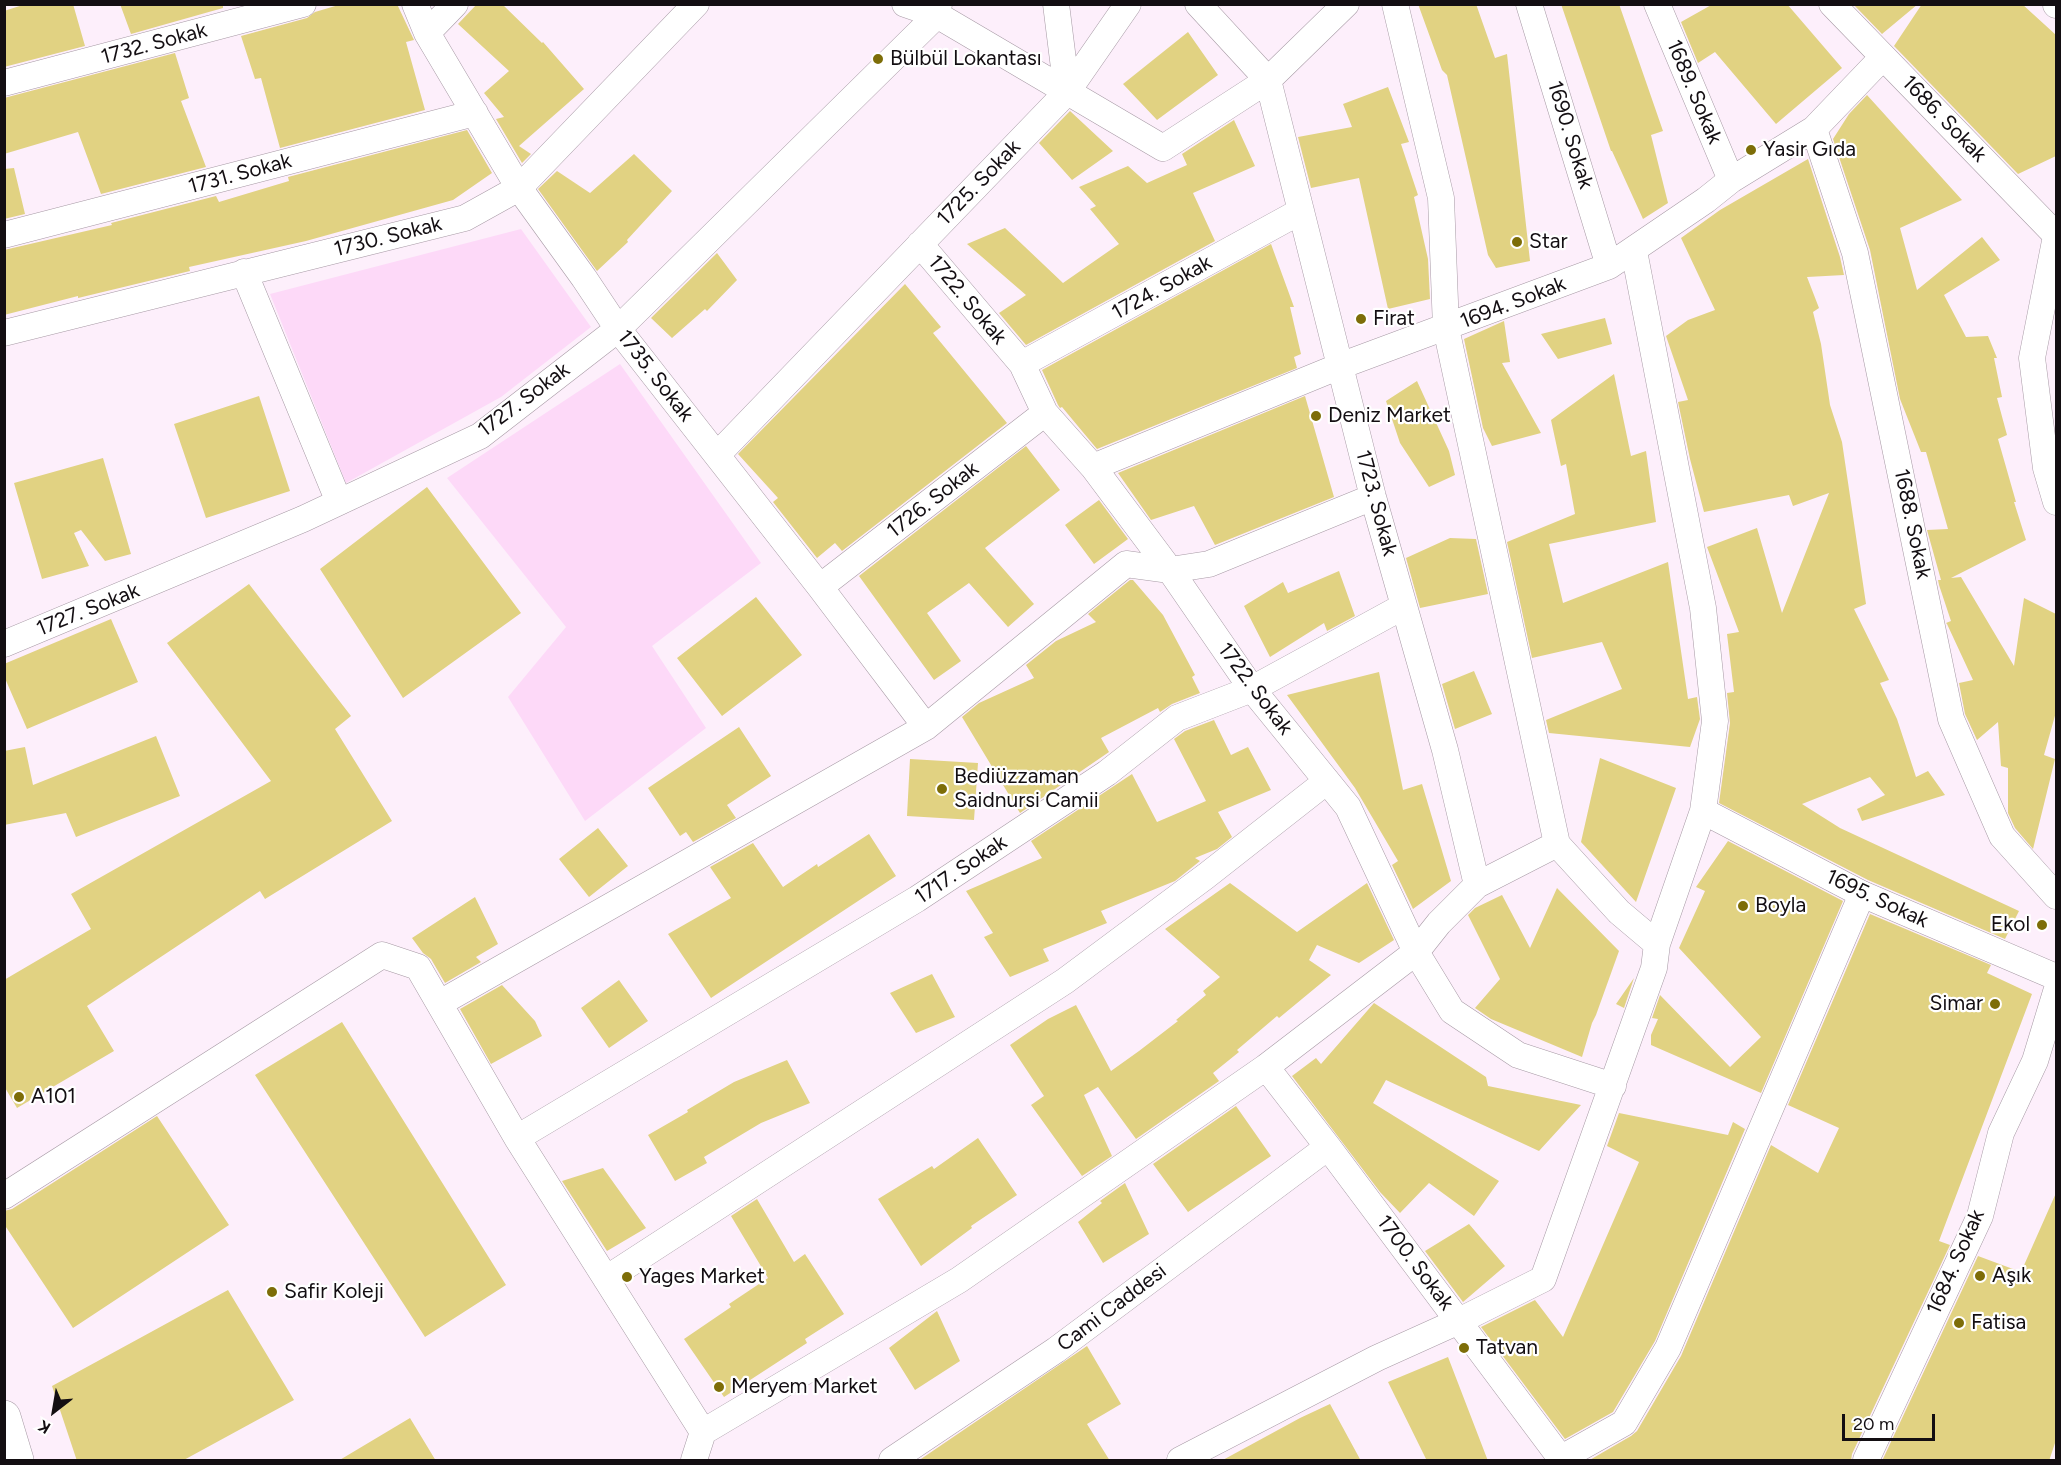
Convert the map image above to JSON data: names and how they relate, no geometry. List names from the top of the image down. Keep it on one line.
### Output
{"streets":{"street":["1732. Sokak","1689. Sokak","1686. Sokak","1690. Sokak","1731. Sokak","1725. Sokak","1730. Sokak","1724. Sokak","1722. Sokak","1694. Sokak","1735. Sokak","1727. Sokak","1726. Sokak","1723. Sokak","1688. Sokak","1717. Sokak","1695. Sokak","1684. Sokak","1700. Sokak","Cami Caddesi"]},"crossings":[["1689. Sokak","1694. Sokak"],["1686. Sokak","1694. Sokak"],["1690. Sokak","1694. Sokak"],["1731. Sokak","1735. Sokak"],["1725. Sokak","1722. Sokak"],["1725. Sokak","1735. Sokak"],["1730. Sokak","1735. Sokak"],["1724. Sokak","1722. Sokak"],["1724. Sokak","1723. Sokak"],["1722. Sokak","1694. Sokak"],["1722. Sokak","1726. Sokak"],["1722. Sokak","1717. Sokak"],["1694. Sokak","1723. Sokak"],["1694. Sokak","1688. Sokak"],["1735. Sokak","1727. Sokak"],["1735. Sokak","1726. Sokak"],["1723. Sokak","1717. Sokak"],["1700. Sokak","Cami Caddesi"]],"places":["Bülbül Lokantası","Yasir Gıda","Star","Firat","Deniz Market","Bediüzzaman Saidnursi Camii","Boyla","Ekol","Simar","A101","Aşık","Yages Market","Safir Koleji","Fatisa","Tatvan","Meryem Market"],"scale_bar":"20 m","north":"bottom left"}
